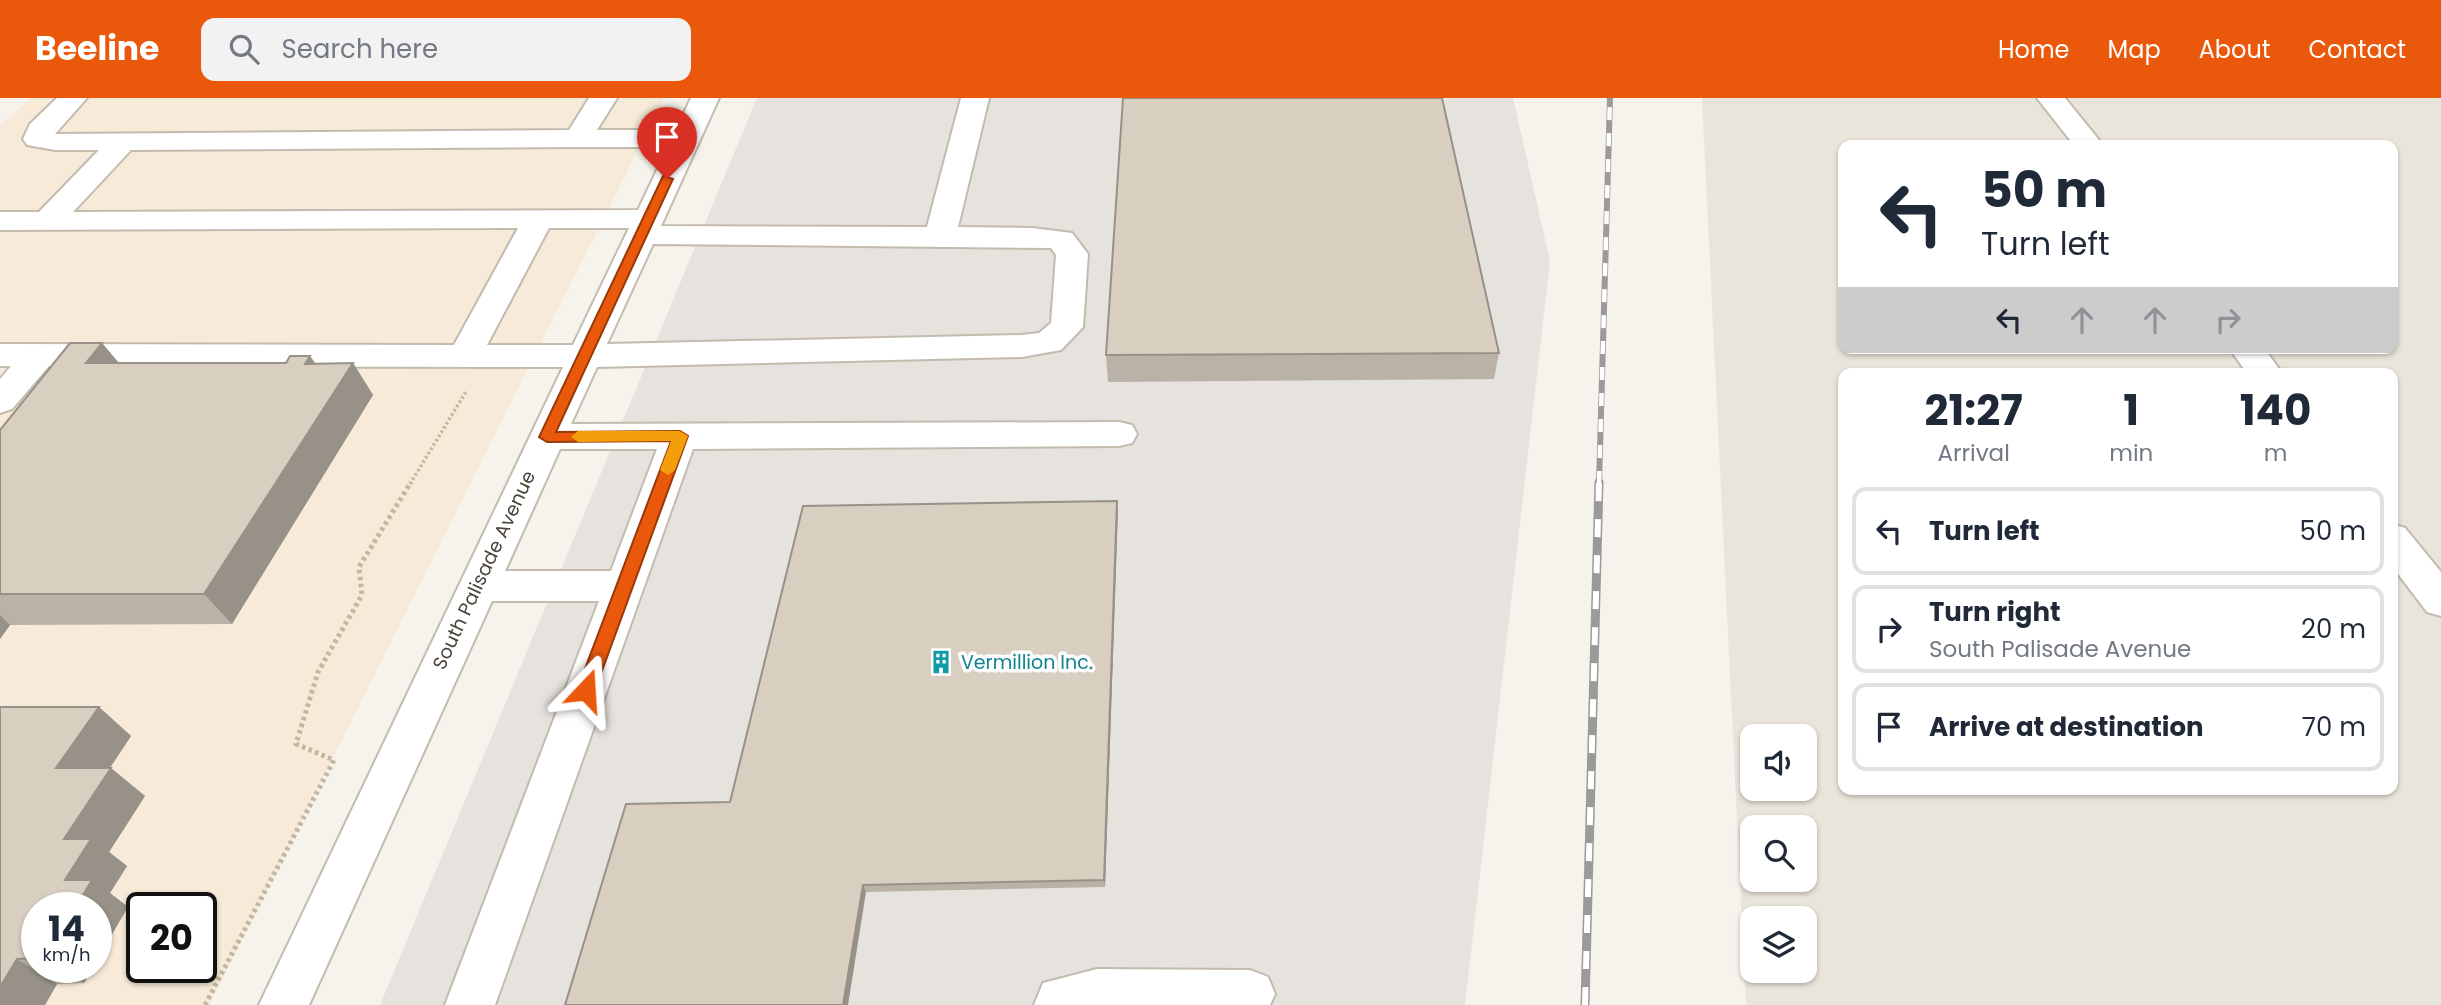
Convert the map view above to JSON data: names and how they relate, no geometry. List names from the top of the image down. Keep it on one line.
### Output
{"streets":{"street":["South Palisade Avenue"]},"places":{"building":["Vermillion Inc."]},"page":{"header":"Beeline","search":"Search here","nav":["Home","Map","About","Contact"],"turn":["50 m","Turn left"],"eta":["21:27","Arrival","1","min","140","m"],"list":[{"name":"Turn left","value":"50 m"},{"name":"Turn right","note":"South Palisade Avenue","value":"20 m"},{"name":"Arrive at destination","value":"70 m"}],"speed":"14 km/h","limit":"20"}}
